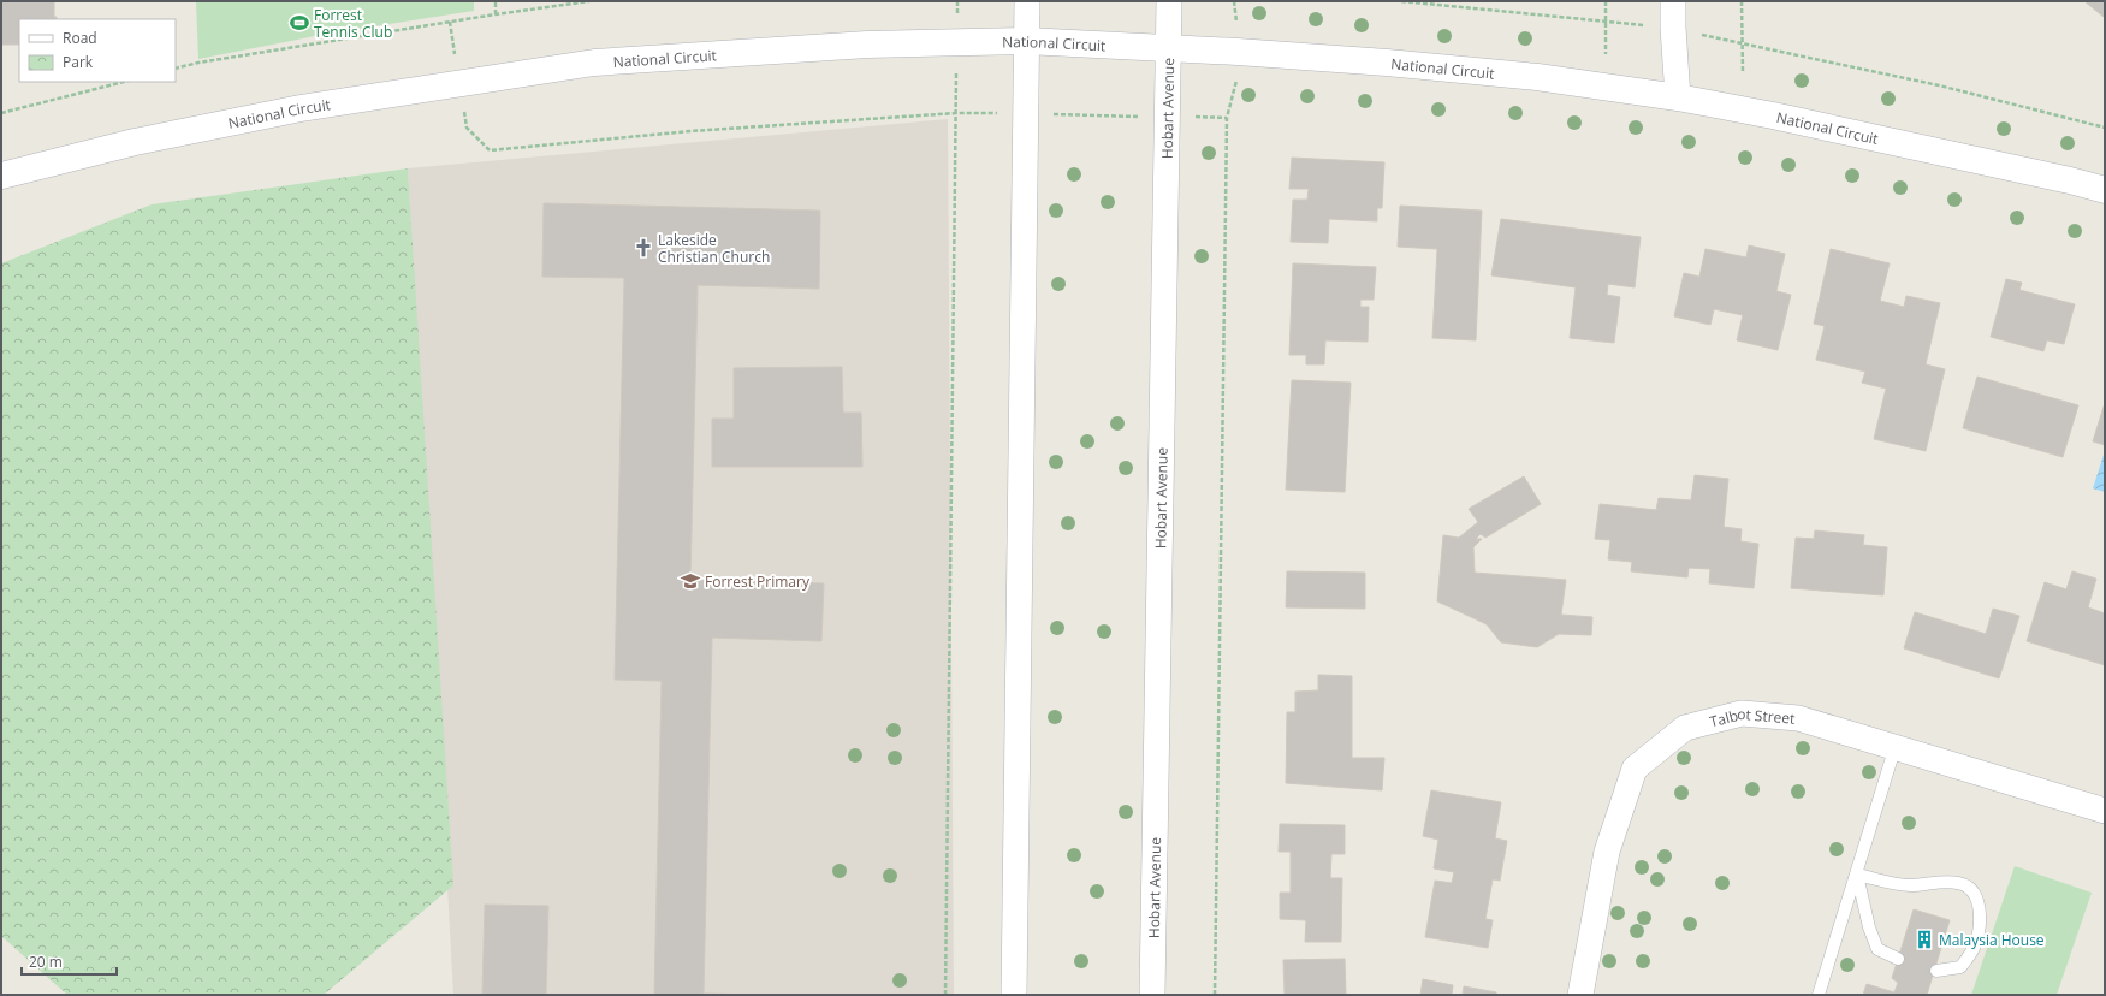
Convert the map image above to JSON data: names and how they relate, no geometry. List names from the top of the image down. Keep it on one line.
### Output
{"streets":{"street":["National Circuit","Hobart Avenue","Talbot Street"]},"crossings":[["National Circuit","Hobart Avenue"]],"places":{"sports":["Forrest Tennis Club"],"church":["Lakeside Christian Church"],"school or university":["Forrest Primary"],"building":["Malaysia House"]},"legend":["Road","Park"],"scale_bar":"20 m"}
